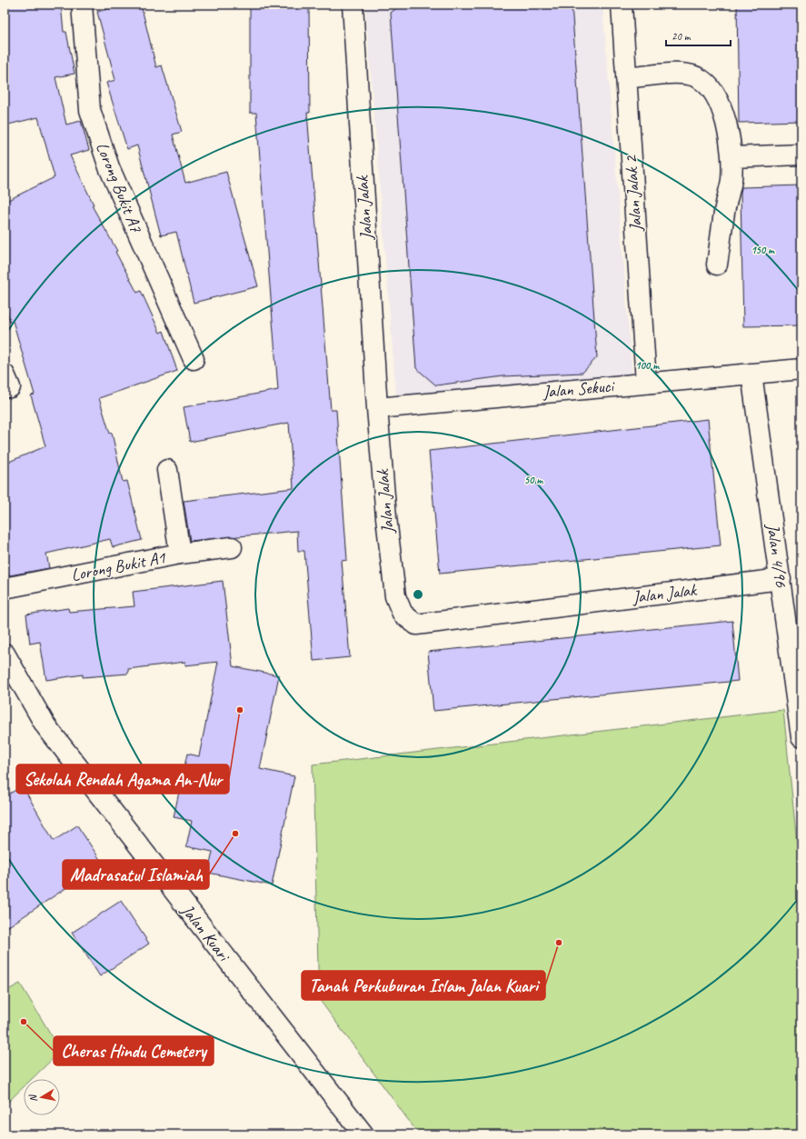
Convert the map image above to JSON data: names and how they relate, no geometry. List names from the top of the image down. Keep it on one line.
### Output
{"streets":{"street":["Lorong Bukit A7","Jalan Jalak 2","Jalan Jalak","Jalan Sekuci","Jalan 4/96","Lorong Bukit A1","Jalan Kuari"]},"crossings":[["Jalan Jalak 2","Jalan Sekuci"],["Jalan Jalak","Jalan Sekuci"],["Jalan Jalak","Jalan 4/96"],["Jalan Sekuci","Jalan 4/96"]],"places":["Sekolah Rendah Agama An-Nur","Madrasatul Islamiah","Tanah Perkuburan Islam Jalan Kuari","Cheras Hindu Cemetery"],"scale_bar":"20 m","north":"left","rings":["150 m","100 m","50 m"]}
